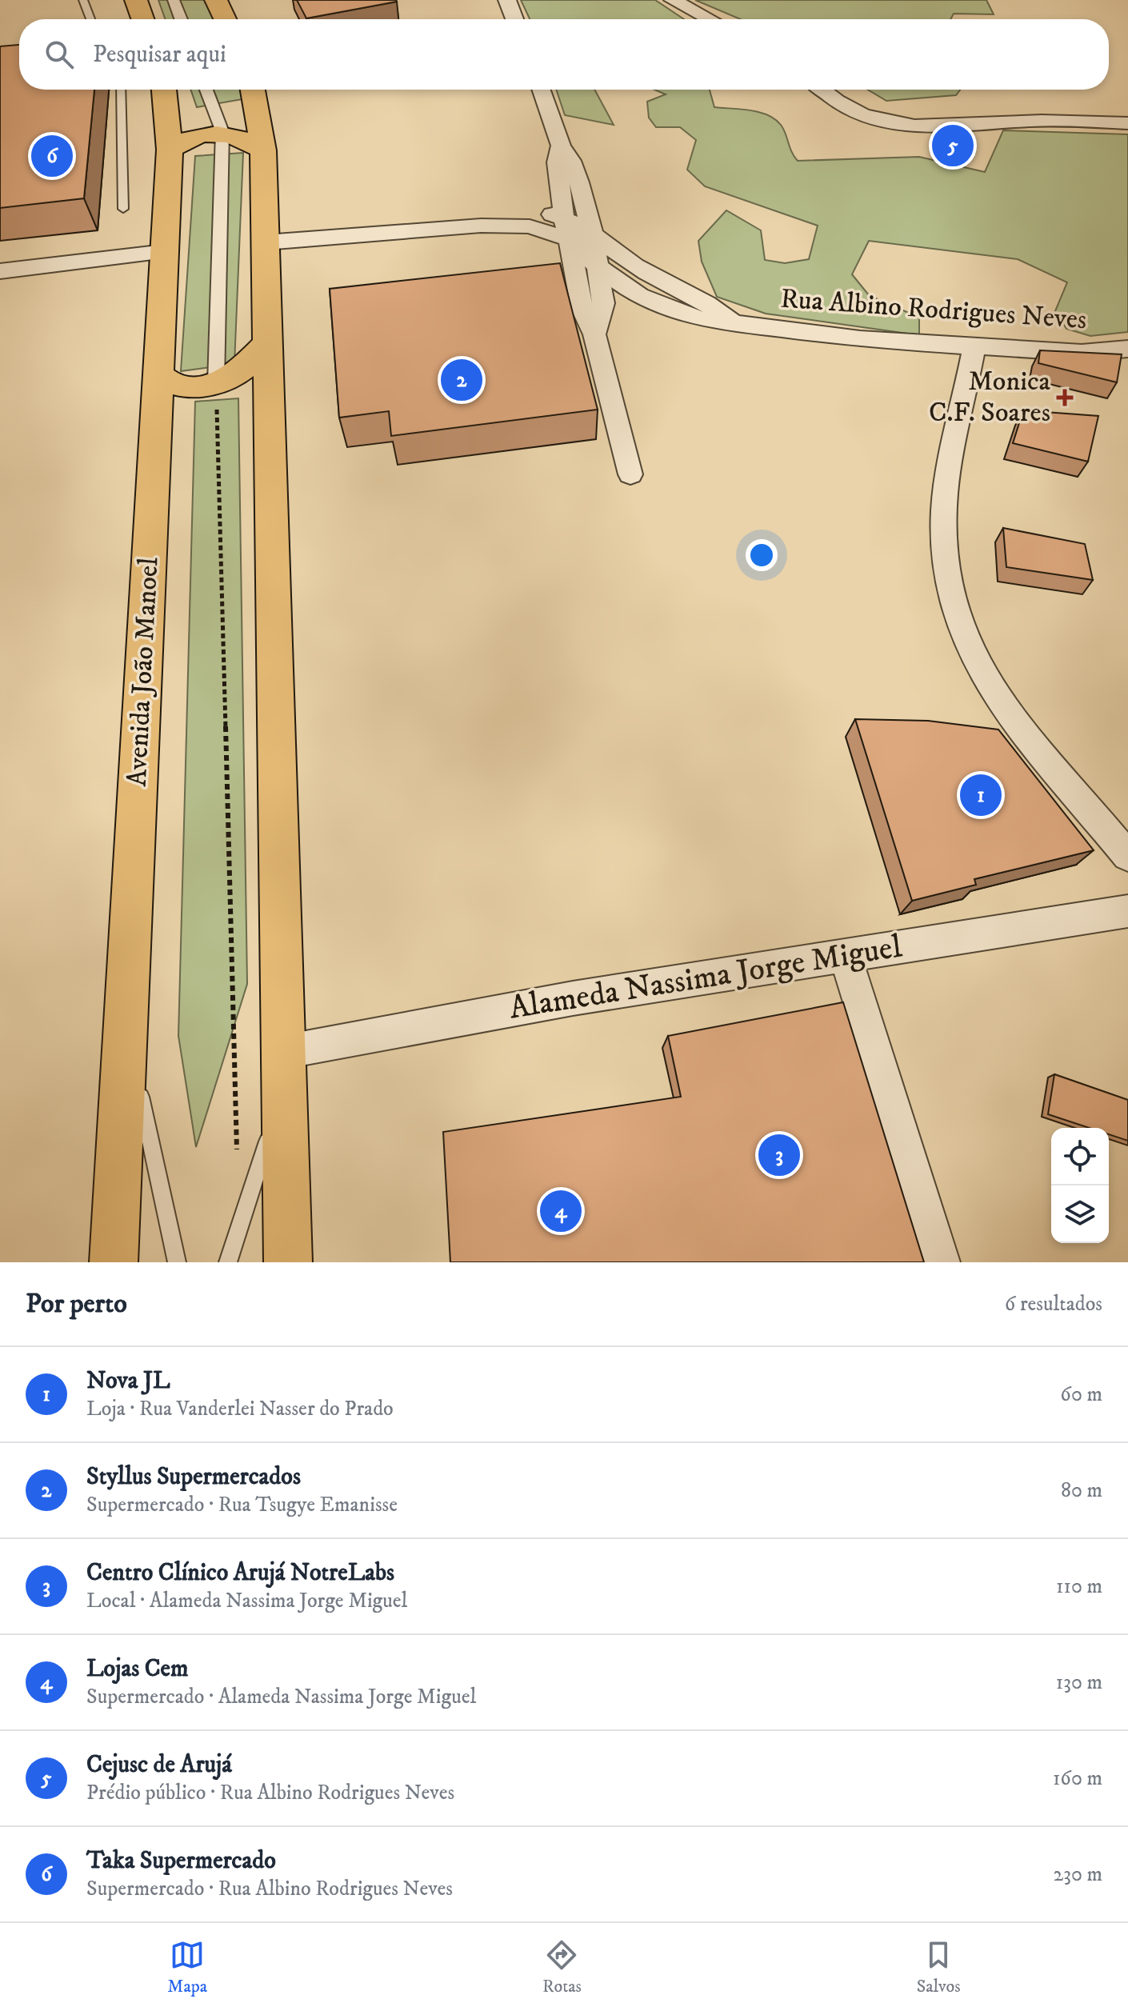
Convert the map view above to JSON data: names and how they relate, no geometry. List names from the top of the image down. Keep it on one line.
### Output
{"streets":{"main road":["Avenida João Manoel"],"street":["Rua Albino Rodrigues Neves","Alameda Nassima Jorge Miguel"]},"places":{"health":["Monica C.F. Soares"]},"page":{"search":"Pesquisar aqui","pins":["5","6","2","1","3","4"],"heading":["Por perto","6 resultados"],"list":[{"mark":"1","name":"Nova JL","note":"Loja · Rua Vanderlei Nasser do Prado","value":"60 m"},{"mark":"2","name":"Styllus Supermercados","note":"Supermercado · Rua Tsugye Emanisse","value":"80 m"},{"mark":"3","name":"Centro Clínico Arujá NotreLabs","note":"Local · Alameda Nassima Jorge Miguel","value":"110 m"},{"mark":"4","name":"Lojas Cem","note":"Supermercado · Alameda Nassima Jorge Miguel","value":"130 m"},{"mark":"5","name":"Cejusc de Arujá","note":"Prédio público · Rua Albino Rodrigues Neves","value":"160 m"},{"mark":"6","name":"Taka Supermercado","note":"Supermercado · Rua Albino Rodrigues Neves","value":"230 m"}],"nav":["Mapa","Rotas","Salvos"]}}
